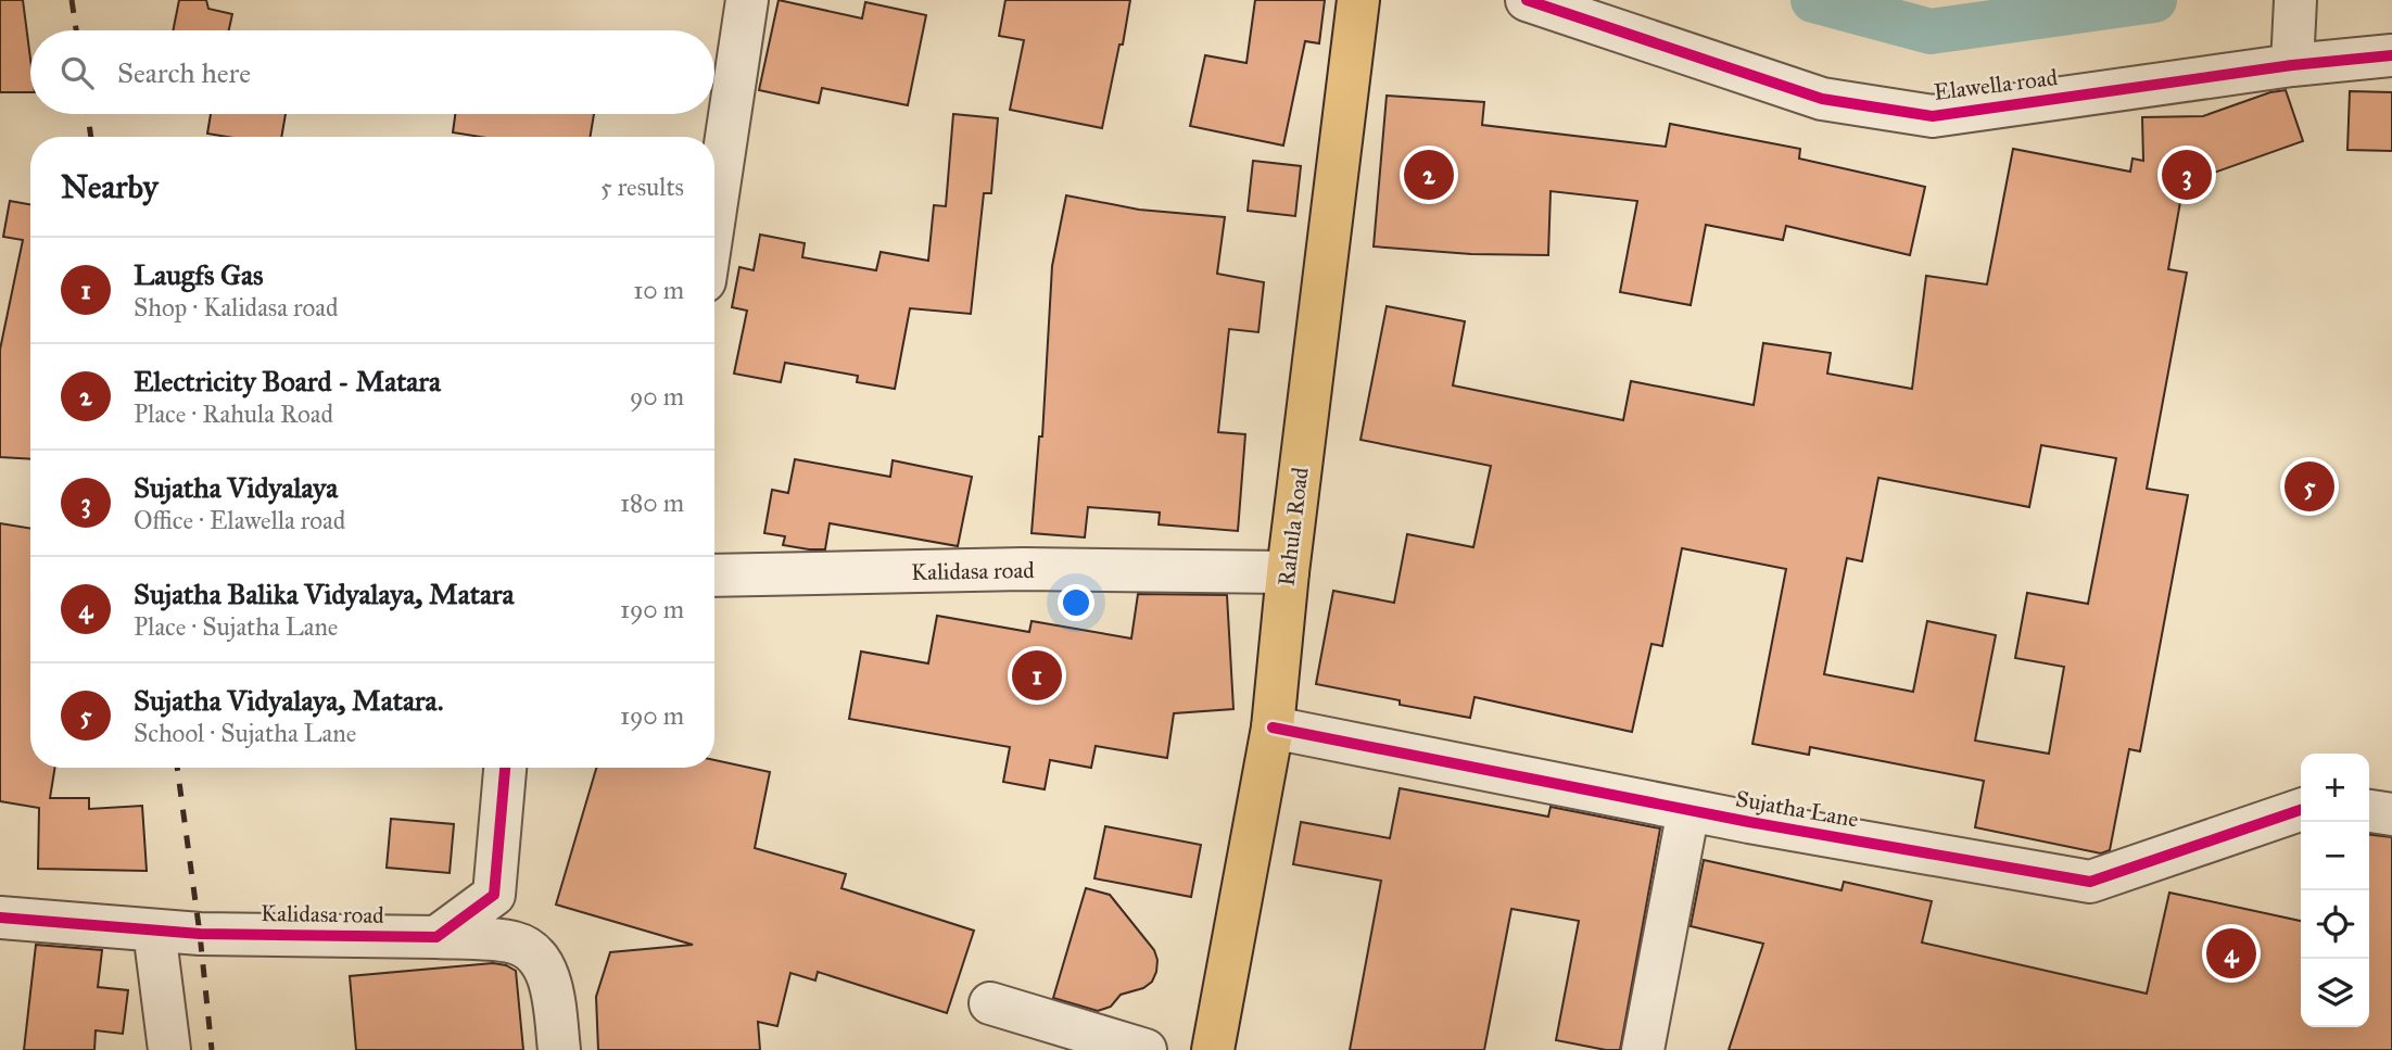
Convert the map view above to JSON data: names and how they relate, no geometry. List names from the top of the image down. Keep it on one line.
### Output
{"streets":{"main road":["Rahula Road"],"street":["Elawella road","Kalidasa road","Sujatha Lane"]},"crossings":[["Rahula Road","Kalidasa road"],["Rahula Road","Sujatha Lane"]],"page":{"search":"Search here","heading":["Nearby","5 results"],"pins":["2","3","5","1","4"],"list":[{"mark":"1","name":"Laugfs Gas","note":"Shop · Kalidasa road","value":"10 m"},{"mark":"2","name":"Electricity Board - Matara","note":"Place · Rahula Road","value":"90 m"},{"mark":"3","name":"Sujatha Vidyalaya","note":"Office · Elawella road","value":"180 m"},{"mark":"4","name":"Sujatha Balika Vidyalaya, Matara","note":"Place · Sujatha Lane","value":"190 m"},{"mark":"5","name":"Sujatha Vidyalaya, Matara.","note":"School · Sujatha Lane","value":"190 m"}],"map_buttons":["+","−"]}}
